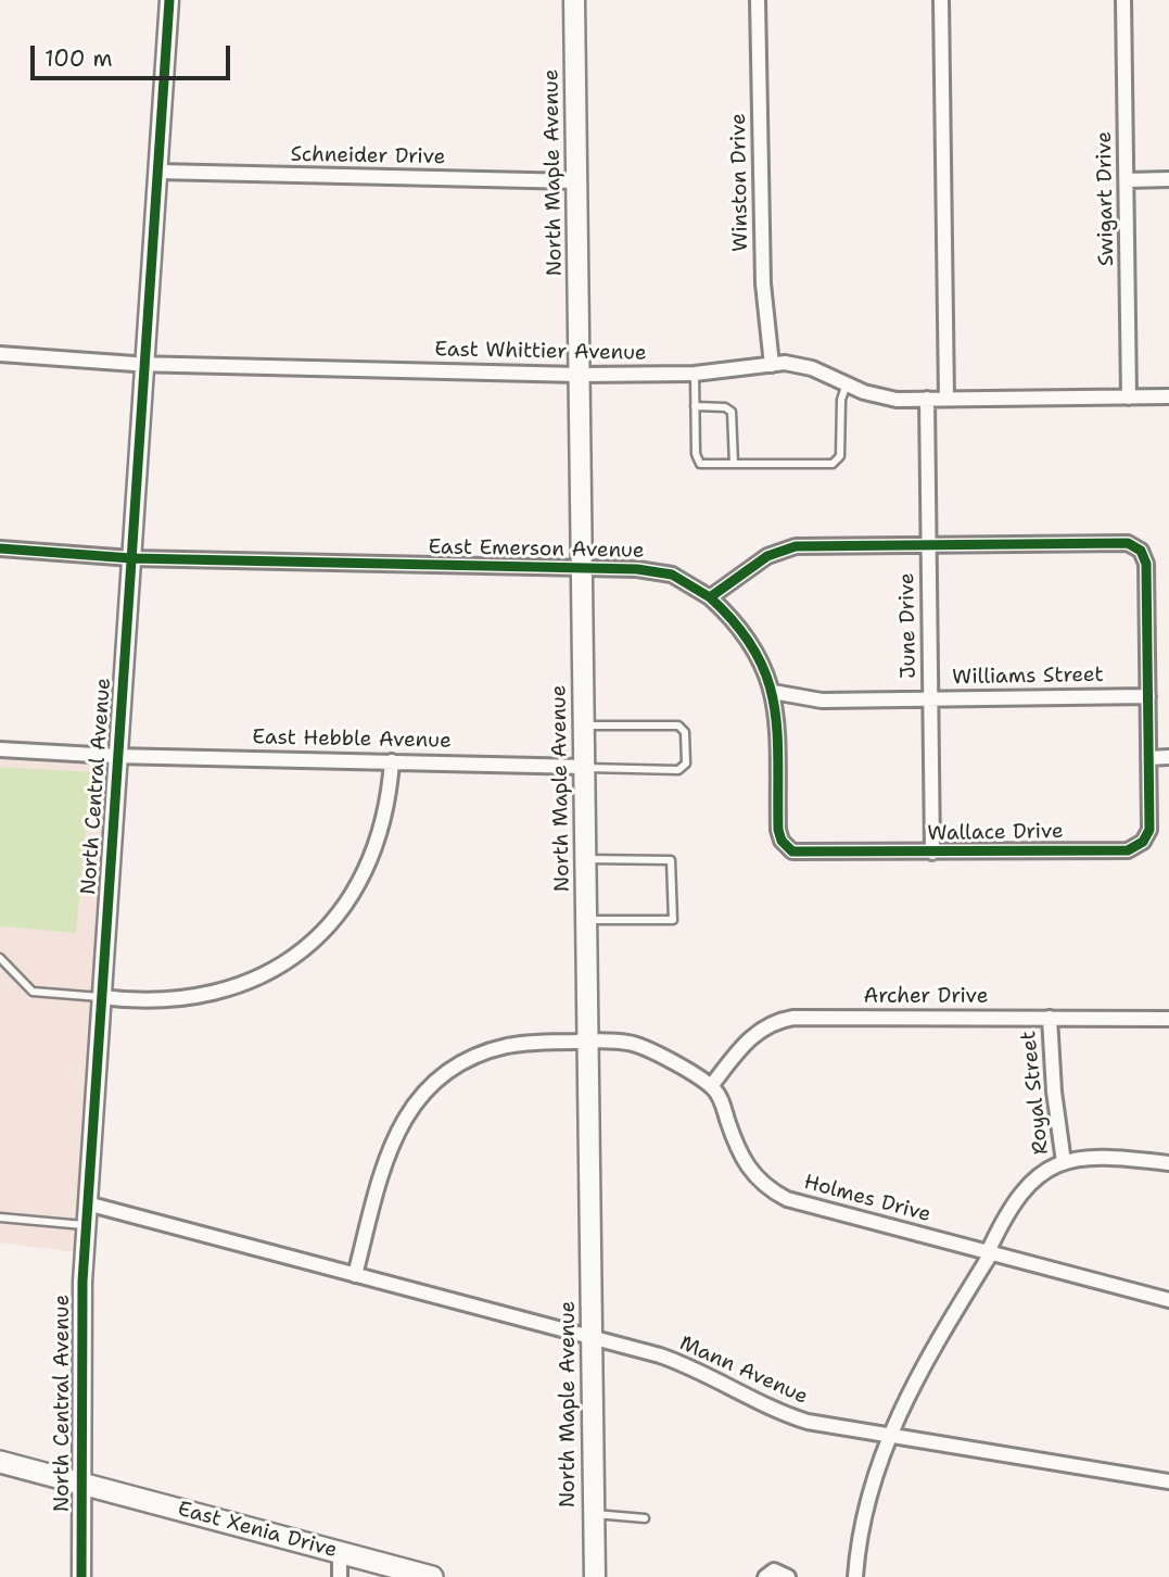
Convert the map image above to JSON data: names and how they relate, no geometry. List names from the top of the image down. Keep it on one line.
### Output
{"streets":{"main road":["North Maple Avenue","East Xenia Drive"],"street":["Schneider Drive","Winston Drive","Swigart Drive","East Whittier Avenue","East Emerson Avenue","June Drive","Williams Street","East Hebble Avenue","North Central Avenue","Wallace Drive","Archer Drive","Royal Street","Holmes Drive","Mann Avenue"]},"crossings":[["Schneider Drive","North Maple Avenue"],["Schneider Drive","North Central Avenue"],["North Maple Avenue","East Whittier Avenue"],["North Maple Avenue","East Emerson Avenue"],["North Maple Avenue","East Hebble Avenue"],["North Maple Avenue","Mann Avenue"],["Winston Drive","East Whittier Avenue"],["East Whittier Avenue","June Drive"],["East Whittier Avenue","North Central Avenue"],["East Emerson Avenue","North Central Avenue"],["East Emerson Avenue","Wallace Drive"],["June Drive","Williams Street"],["June Drive","Wallace Drive"],["Williams Street","Wallace Drive"],["East Hebble Avenue","North Central Avenue"],["North Central Avenue","Mann Avenue"],["North Central Avenue","East Xenia Drive"],["Archer Drive","Royal Street"],["Archer Drive","Holmes Drive"]],"scale_bar":"100 m"}
